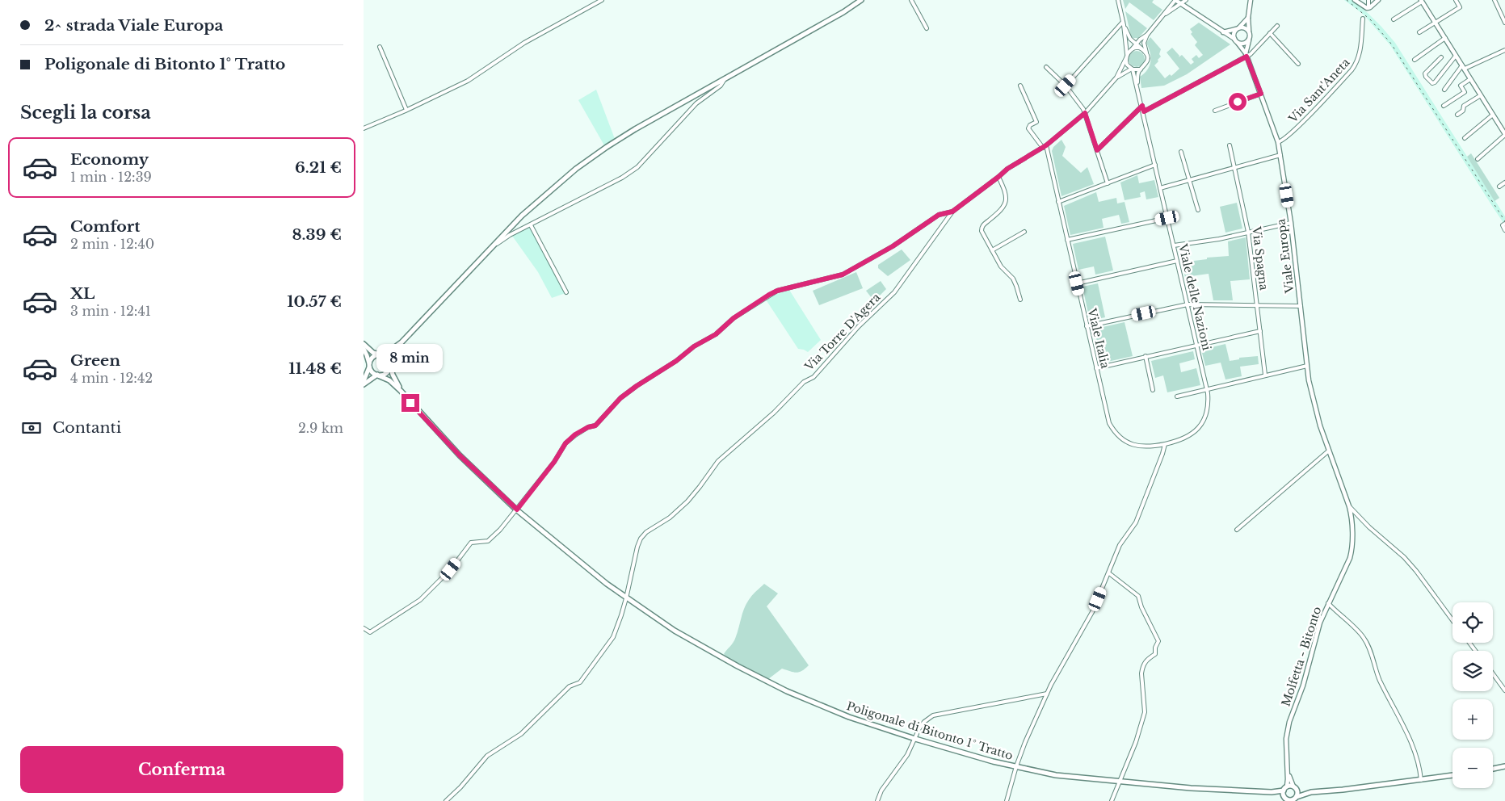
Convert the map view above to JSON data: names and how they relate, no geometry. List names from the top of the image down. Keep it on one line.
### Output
{"streets":{"main road":["Poligonale di Bitonto 1° Tratto"],"street":["Via Sant'Aneta","Viale Europa","Via Spagna","Viale delle Nazioni","Via Torre D'Agera","Viale Italia","Molfetta - Bitonto"]},"crossings":[["Via Sant'Aneta","Viale Europa"],["Viale Europa","Molfetta - Bitonto"],["Viale delle Nazioni","Viale Italia"],["Via Torre D'Agera","Viale Italia"],["Via Torre D'Agera","Poligonale di Bitonto 1° Tratto"],["Molfetta - Bitonto","Poligonale di Bitonto 1° Tratto"]],"page":{"banner":["2^ strada Viale Europa","Poligonale di Bitonto 1° Tratto"],"heading":"Scegli la corsa","list":[{"name":"Economy","note":"1 min · 12:39","value":"6.21 €"},{"name":"Comfort","note":"2 min · 12:40","value":"8.39 €"},{"name":"XL","note":"3 min · 12:41","value":"10.57 €"},{"name":"Green","note":"4 min · 12:42","value":"11.48 €"}],"bubble":"8 min","pay":["Contanti","2.9 km"],"map_buttons":["+","−"],"buttons":"Conferma"}}
